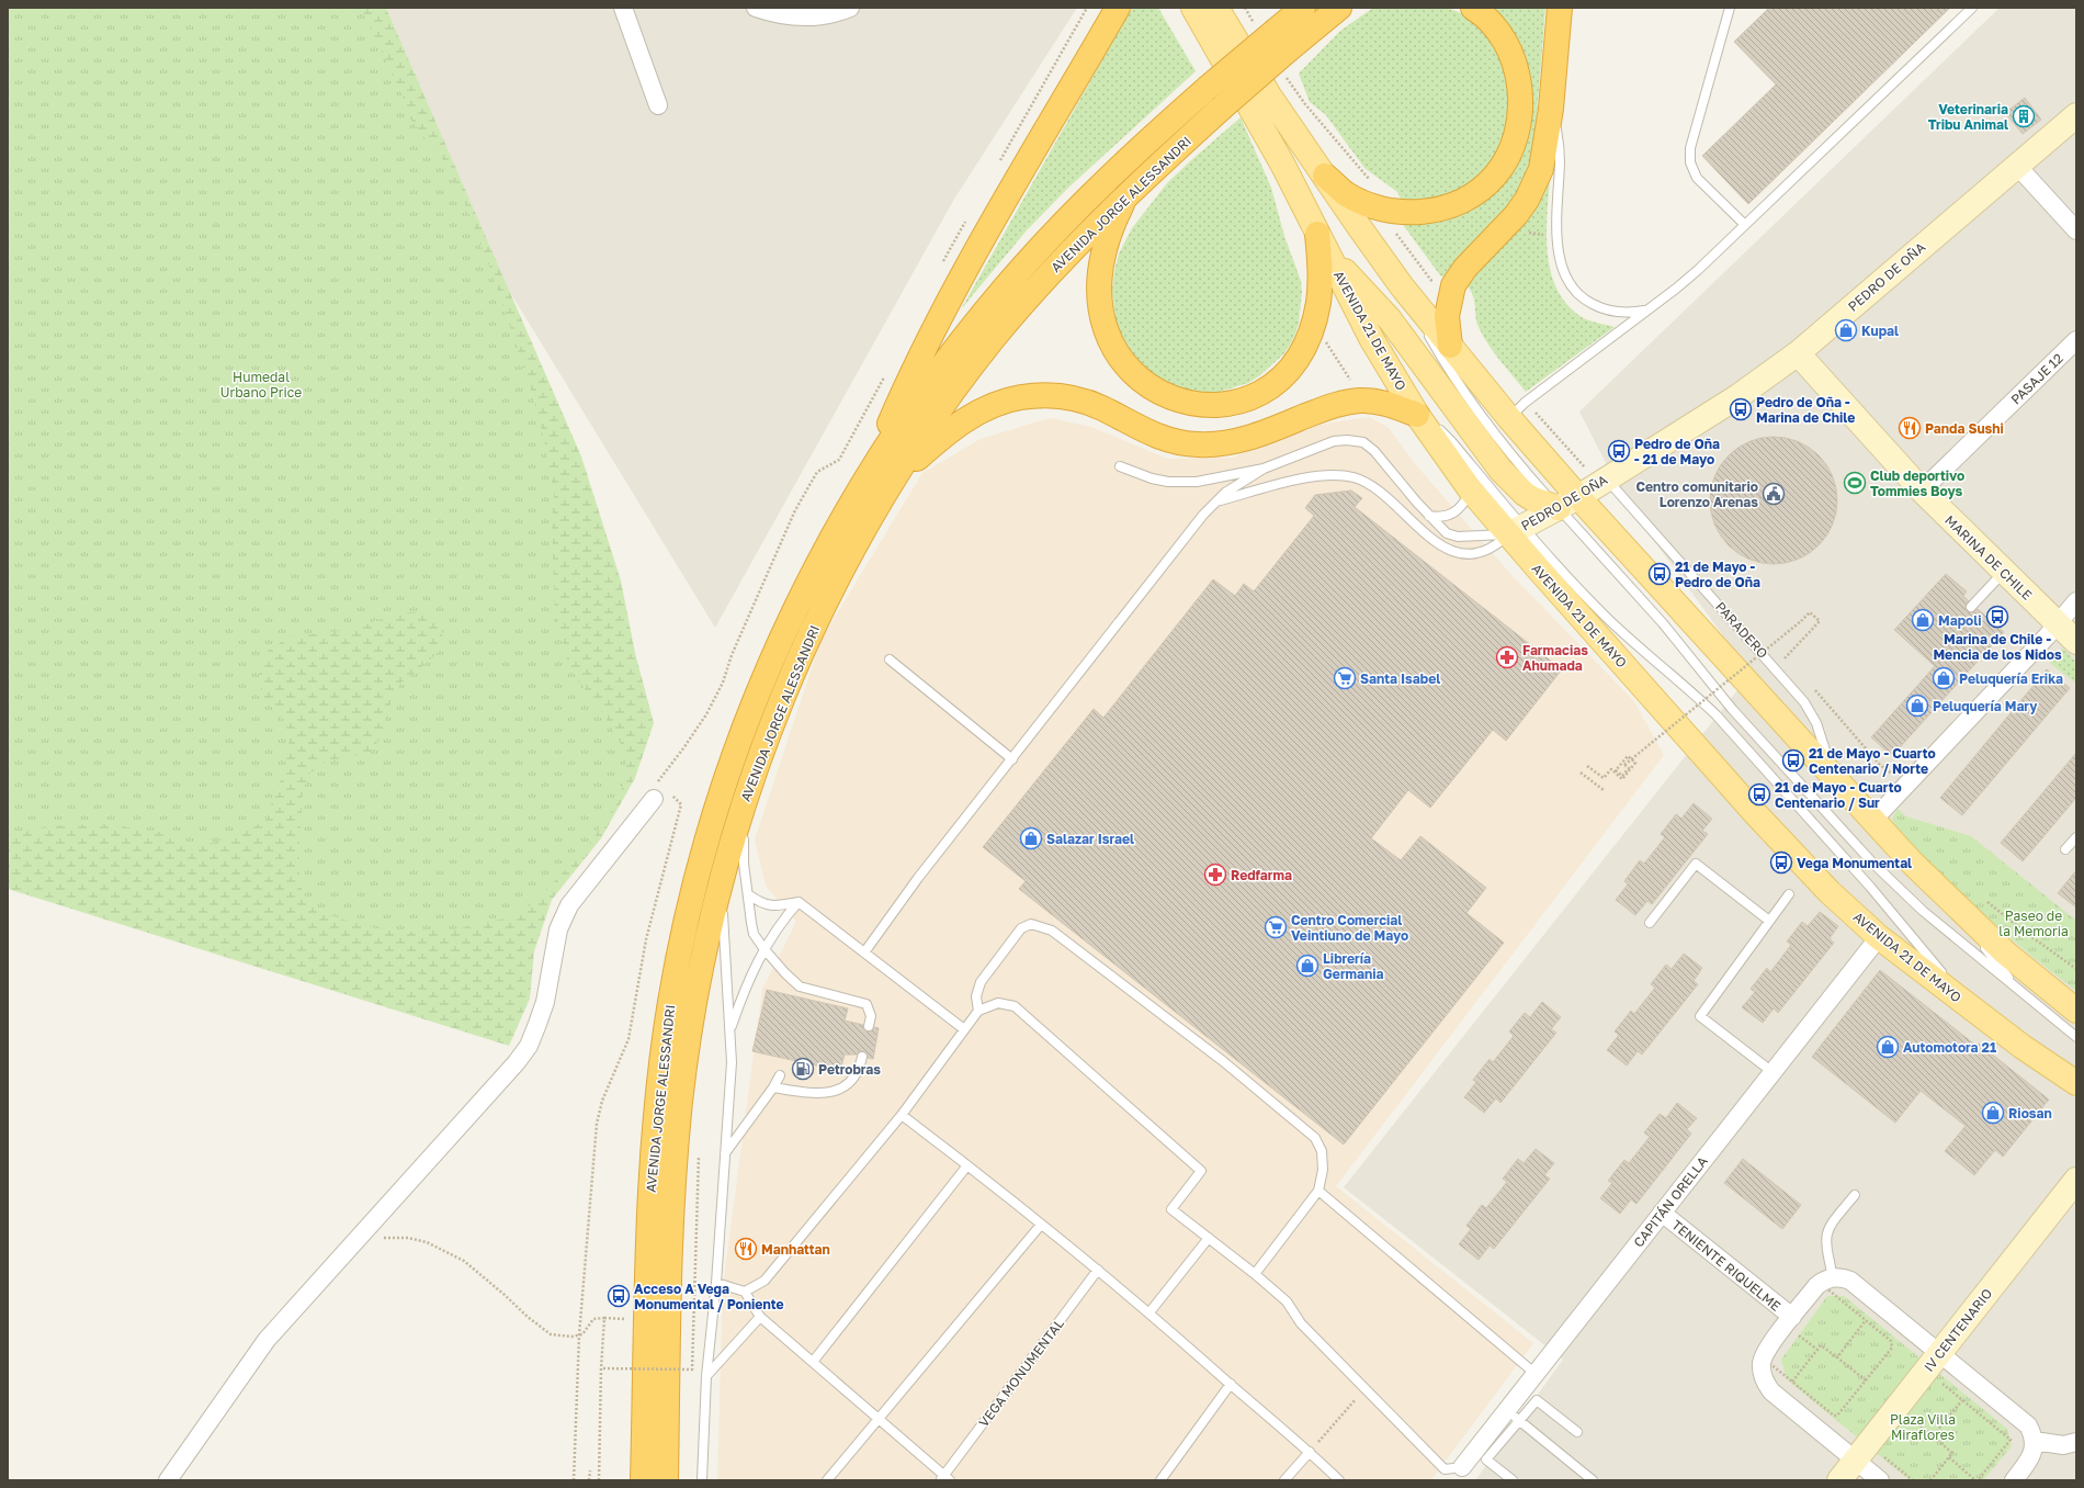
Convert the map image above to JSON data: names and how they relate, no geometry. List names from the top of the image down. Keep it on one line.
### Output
{"streets":{"highway":["AVENIDA JORGE ALESSANDRI"],"main road":["AVENIDA 21 DE MAYO"],"street":["PEDRO DE OÑA","PASAJE 12","MARINA DE CHILE","CAPITÁN ORELLA","TENIENTE RIQUELME","IV CENTENARIO"],"lane":["PARADERO","VEGA MONUMENTAL"]},"crossings":[["PEDRO DE OÑA","AVENIDA 21 DE MAYO"],["PEDRO DE OÑA","MARINA DE CHILE"],["PEDRO DE OÑA","PARADERO"],["AVENIDA 21 DE MAYO","CAPITÁN ORELLA"],["PASAJE 12","MARINA DE CHILE"],["CAPITÁN ORELLA","TENIENTE RIQUELME"],["TENIENTE RIQUELME","IV CENTENARIO"]],"parks":["Humedal Urbano Price","Paseo de la Memoria","Plaza Villa Miraflores"],"places":{"building":["Veterinaria Tribu Animal"],"shop":["Kupal","Mapoli","Peluquería Erika","Peluquería Mary","Salazar Israel","Librería Germania","Automotora 21","Riosan"],"bus stop":["Pedro de Oña - Marina de Chile","Pedro de Oña - 21 de Mayo","21 de Mayo - Pedro de Oña","Marina de Chile - Mencia de los Nidos","21 de Mayo - Cuarto Centenario / Norte","21 de Mayo - Cuarto Centenario / Sur","Vega Monumental","Acceso A Vega Monumental / Poniente"],"restaurant":["Panda Sushi","Manhattan"],"sports":["Club deportivo Tommies Boys"],"public building":["Centro comunitario Lorenzo Arenas"],"pharmacy":["Farmacias Ahumada","Redfarma"],"supermarket":["Santa Isabel","Centro Comercial Veintiuno de Mayo"],"fuel station":["Petrobras"]}}
